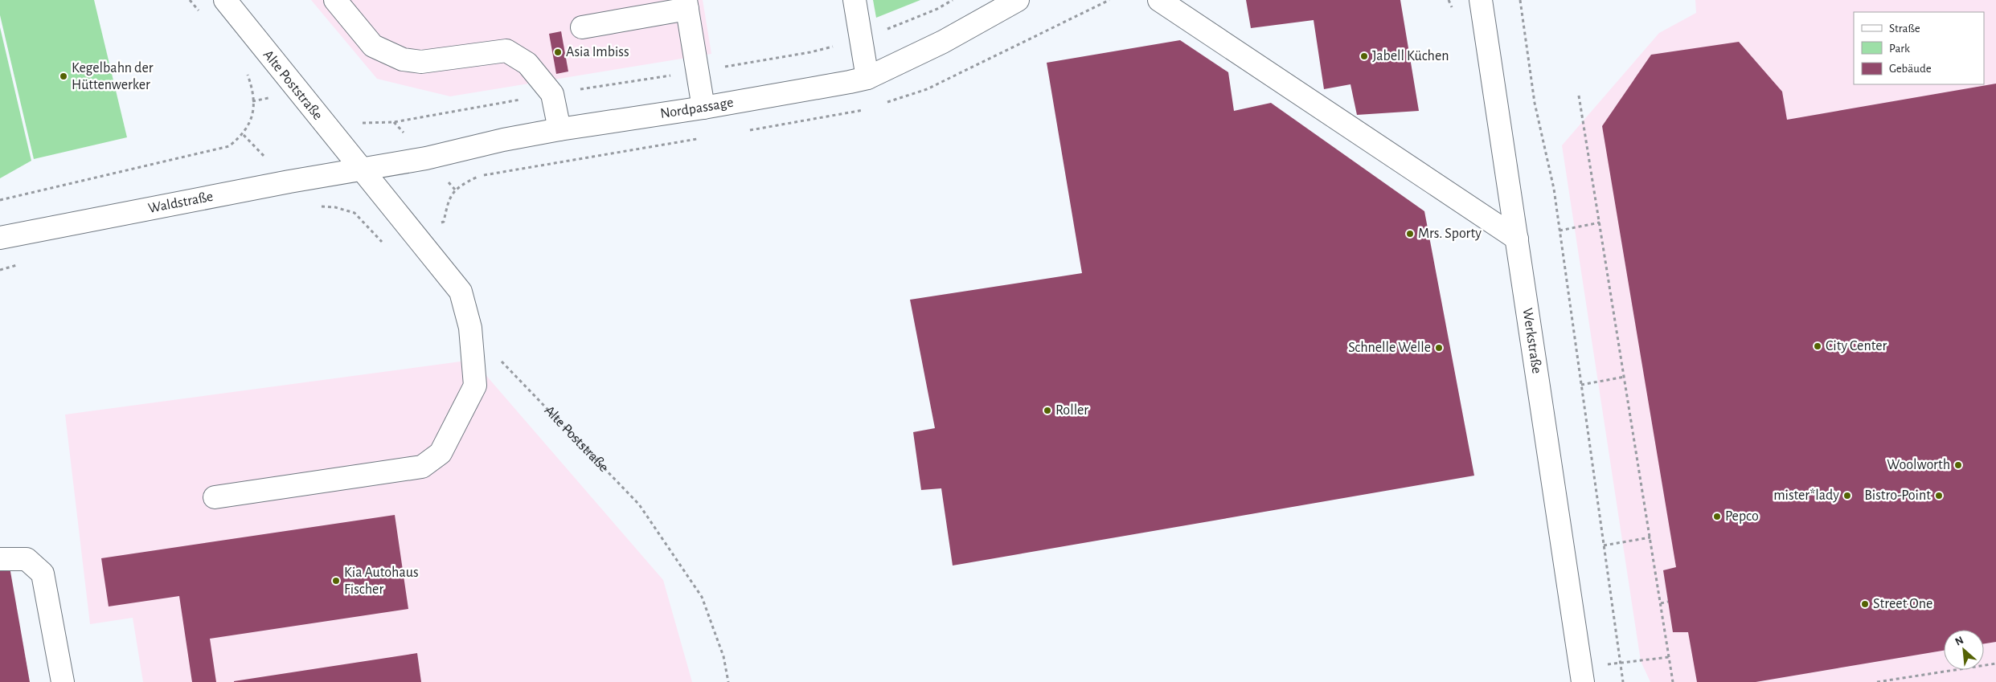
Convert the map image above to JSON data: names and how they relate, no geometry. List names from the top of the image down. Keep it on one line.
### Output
{"streets":{"street":["Alte Poststraße","Nordpassage","Waldstraße","Werkstraße"]},"crossings":[["Alte Poststraße","Nordpassage"],["Alte Poststraße","Waldstraße"],["Nordpassage","Waldstraße"]],"places":["Asia Imbiss","Jabell Küchen","Kegelbahn der Hüttenwerker","Mrs. Sporty","City Center","Schnelle Welle","Roller","Woolworth","mister*lady","Bistro-Point","Pepco","Kia Autohaus Fischer","Street One"],"legend":["Straße","Park","Gebäude"],"north":"top left"}
